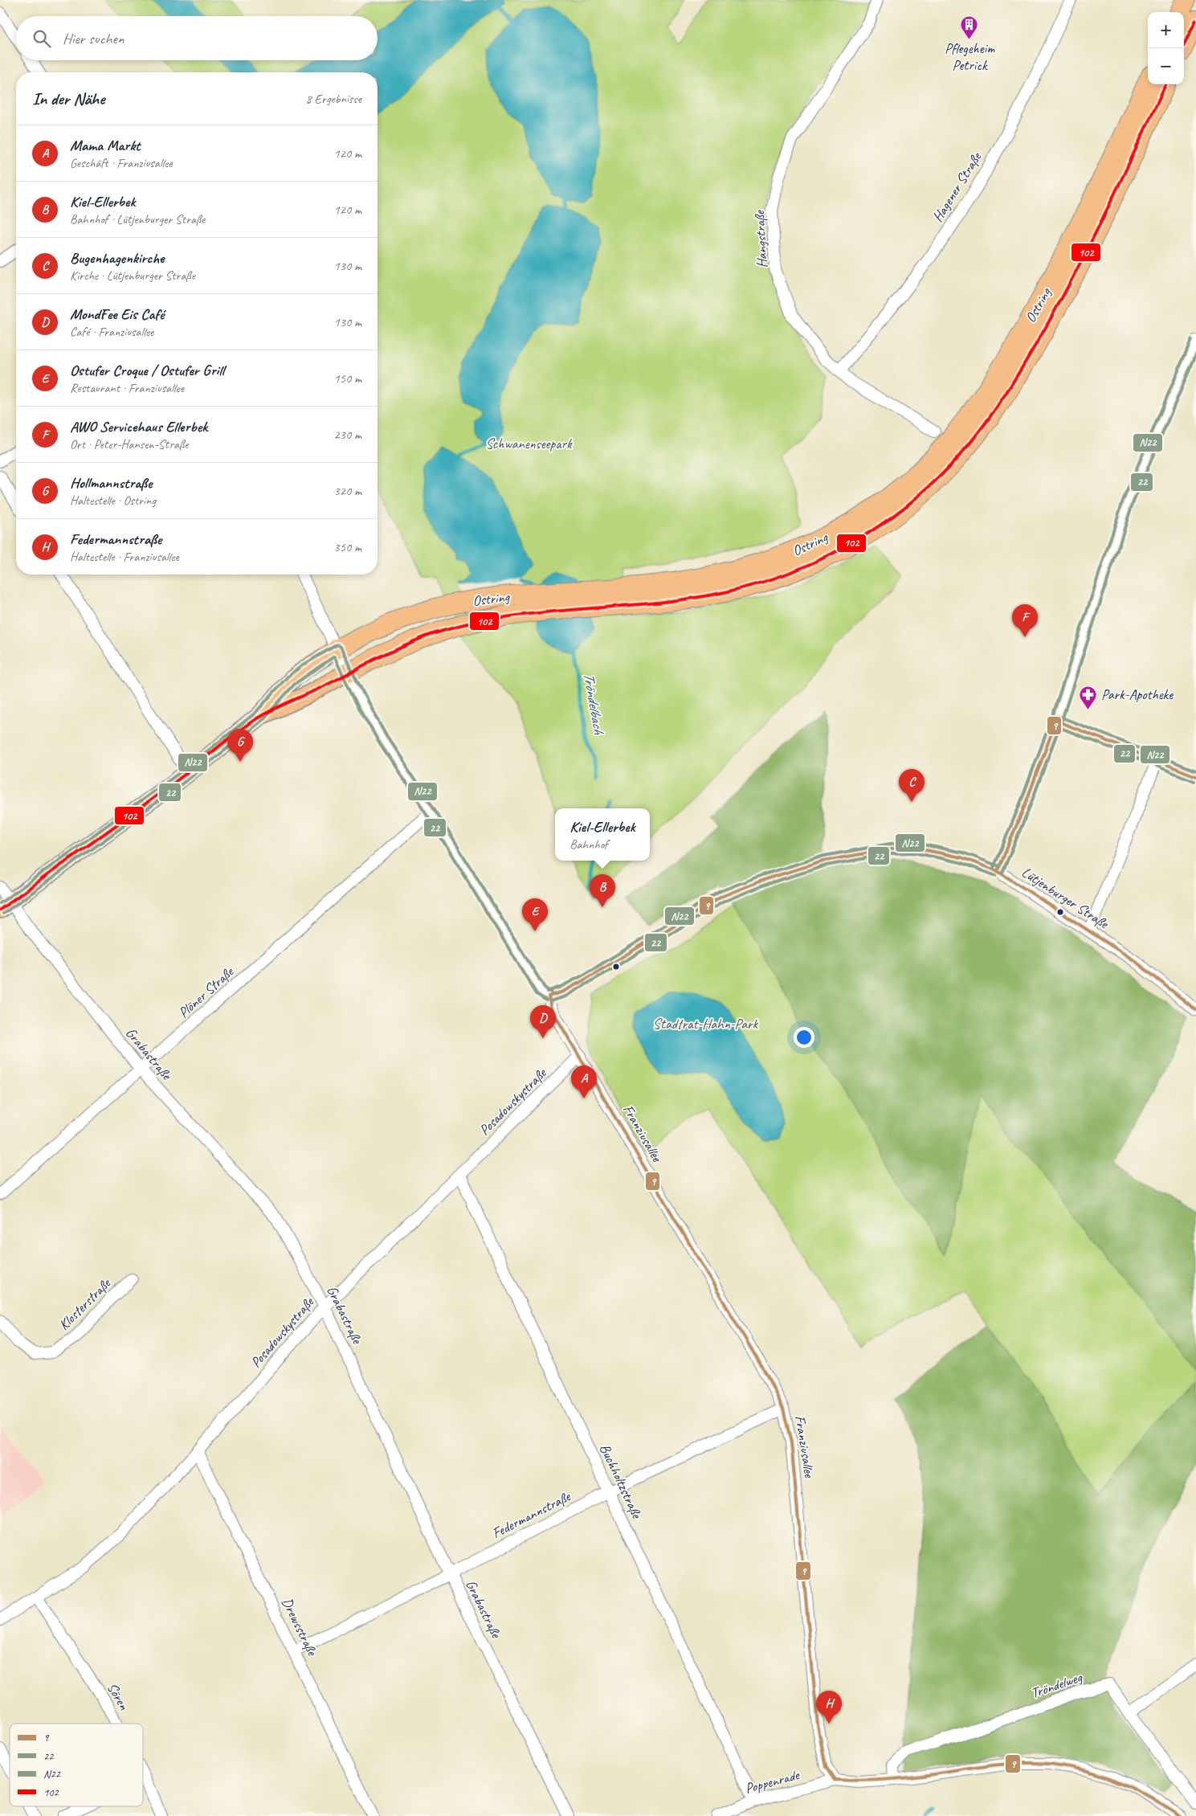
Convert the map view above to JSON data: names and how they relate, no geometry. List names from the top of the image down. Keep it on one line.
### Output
{"streets":{"highway":["Ostring"],"street":["Hagener Straße","Hangstraße","Lütjenburger Straße","Plöner Straße","Grabastraße","Posadowskystraße","Franziusallee","Klosterstraße","Buchholtzstraße","Federmannstraße","Drewsstraße","Tröndelweg","Sören","Poppenrade"]},"crossings":[["Hagener Straße","Hangstraße"],["Ostring","Grabastraße"],["Ostring","Franziusallee"],["Lütjenburger Straße","Franziusallee"],["Plöner Straße","Grabastraße"],["Plöner Straße","Franziusallee"],["Grabastraße","Posadowskystraße"],["Grabastraße","Federmannstraße"],["Posadowskystraße","Franziusallee"],["Posadowskystraße","Buchholtzstraße"],["Posadowskystraße","Drewsstraße"],["Posadowskystraße","Sören"],["Franziusallee","Federmannstraße"],["Franziusallee","Poppenrade"],["Buchholtzstraße","Federmannstraße"],["Buchholtzstraße","Poppenrade"],["Federmannstraße","Drewsstraße"]],"water":["Tröndelbach"],"parks":["Schwanenseepark","Stadtrat-Hahn-Park"],"places":{"building":["Pflegeheim Petrick"],"pharmacy":["Park-Apotheke"]},"lines":["transit line 102","transit line N22","transit line 22","transit line 9"],"legend":["9","22","N22","102"],"page":{"map_buttons":["+","−"],"search":"Hier suchen","heading":["In der Nähe","8 Ergebnisse"],"list":[{"mark":"A","name":"Mama Markt","note":"Geschäft · Franziusallee","value":"120 m"},{"mark":"B","name":"Kiel-Ellerbek","note":"Bahnhof · Lütjenburger Straße","value":"120 m"},{"mark":"C","name":"Bugenhagenkirche","note":"Kirche · Lütjenburger Straße","value":"130 m"},{"mark":"D","name":"MondFee Eis Café","note":"Café · Franziusallee","value":"130 m"},{"mark":"E","name":"Ostufer Croque / Ostufer Grill","note":"Restaurant · Franziusallee","value":"150 m"},{"mark":"F","name":"AWO Servicehaus Ellerbek","note":"Ort · Peter-Hansen-Straße","value":"230 m"},{"mark":"G","name":"Hollmannstraße","note":"Haltestelle · Ostring","value":"320 m"},{"mark":"H","name":"Federmannstraße","note":"Haltestelle · Franziusallee","value":"350 m"}],"pins":["F","G","C","B","E","D","A","H"],"popup":["Kiel-Ellerbek","Bahnhof"]}}
